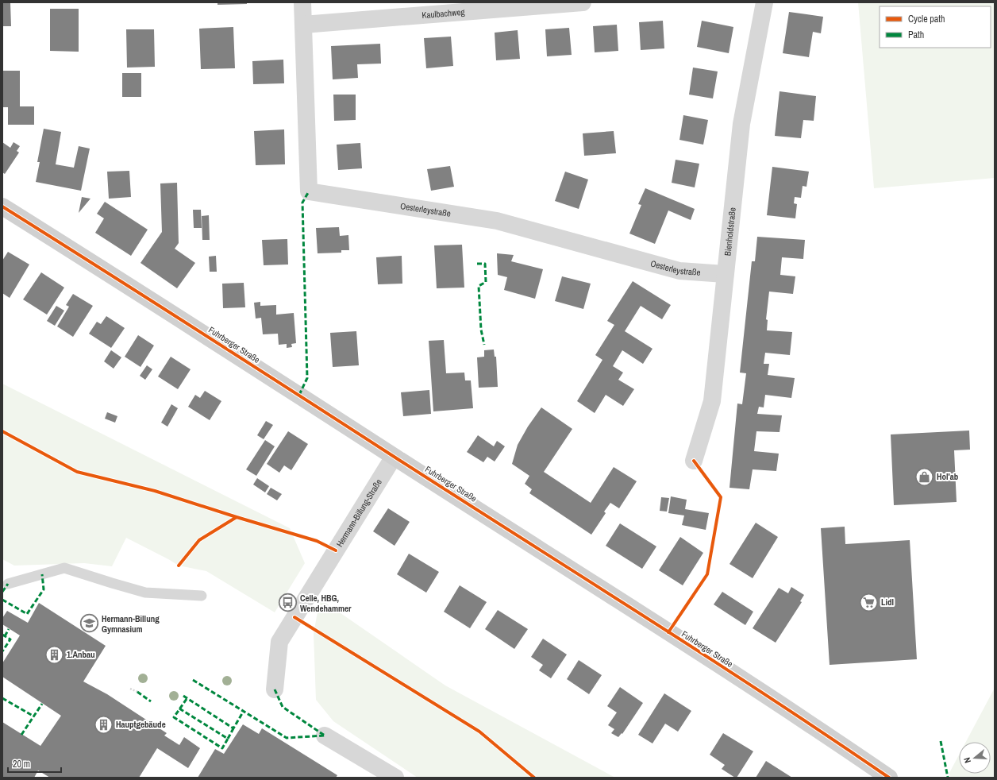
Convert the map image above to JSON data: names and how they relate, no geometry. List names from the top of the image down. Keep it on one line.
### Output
{"streets":{"main road":["Fuhrberger Straße"],"street":["Kaulbachweg","Oesterleystraße","Bienholdstraße","Hermann-Billung-Straße"]},"crossings":[["Kaulbachweg","Oesterleystraße"],["Oesterleystraße","Bienholdstraße"],["Fuhrberger Straße","Hermann-Billung-Straße"]],"places":{"shop":["Hol'ab"],"supermarket":["Lidl"],"bus stop":["Celle, HBG, Wendehammer"],"school or university":["Hermann-Billung Gymnasium"],"building":["1.Anbau","Hauptgebäude"]},"legend":["Cycle path","Path"],"scale_bar":"20 m","north":"left"}
